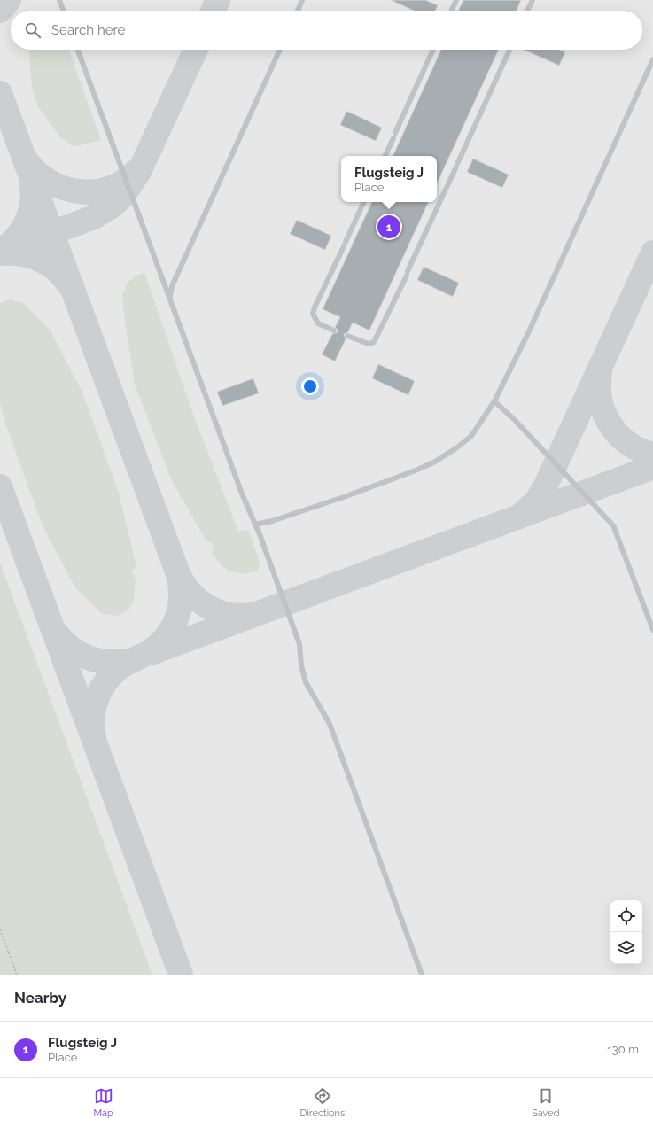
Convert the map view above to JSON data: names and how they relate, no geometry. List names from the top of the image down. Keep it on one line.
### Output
{"page":{"search":"Search here","popup":["Flugsteig J","Place"],"pins":"1","heading":"Nearby","list":[{"mark":"1","name":"Flugsteig J","note":"Place","value":"130 m"}],"nav":["Map","Directions","Saved"]}}
